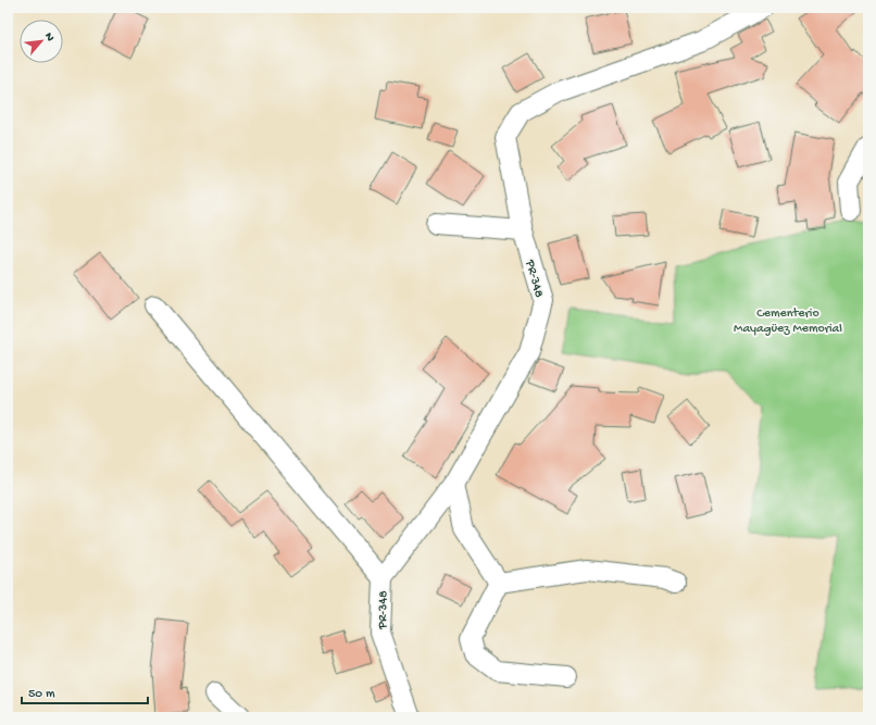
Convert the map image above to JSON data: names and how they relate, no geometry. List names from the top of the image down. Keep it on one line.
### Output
{"streets":{"street":["PR-348"]},"parks":["Cementerio Mayagüez Memorial"],"scale_bar":"50 m","north":"top right"}
